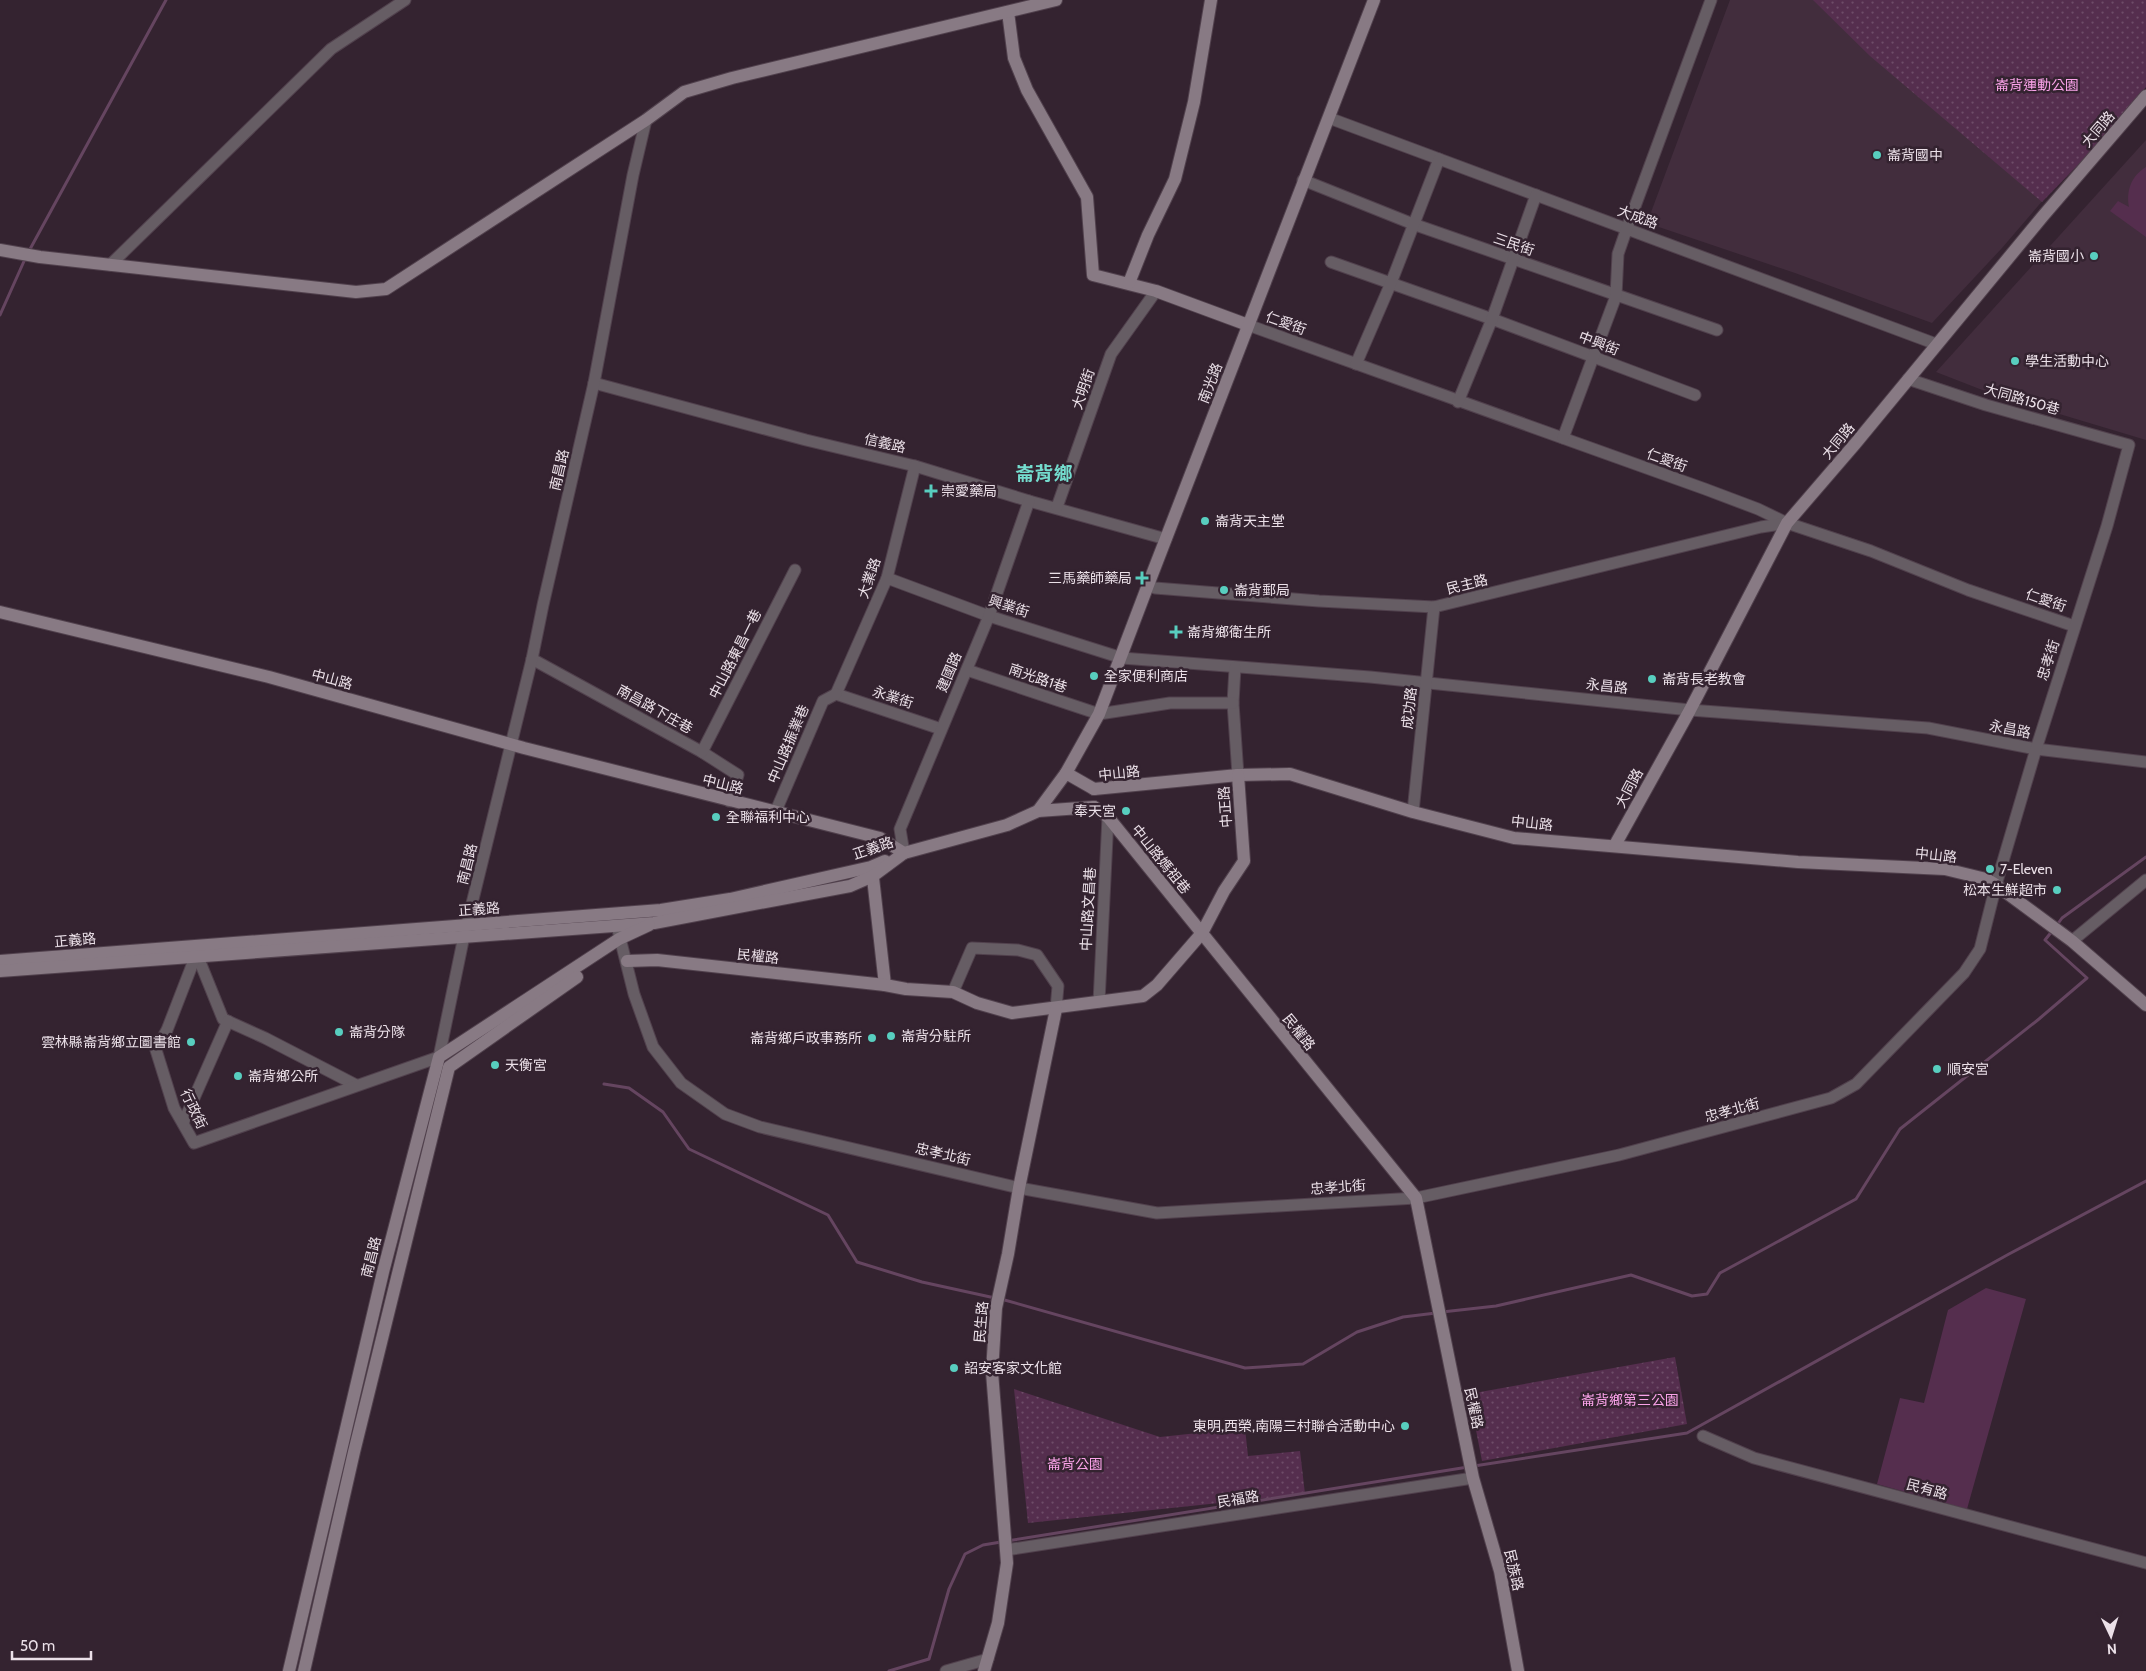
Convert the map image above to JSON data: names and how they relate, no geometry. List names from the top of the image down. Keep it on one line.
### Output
{"streets":{"street":["大同路","大成路","三民街","仁愛街","中興街","南光路","大明街","大同路150巷","信義路","南昌路","大業路","民主路","興業街","中山路東昌一巷","忠孝街","建國路","南光路1巷","中山路","永昌路","永業街","成功路","南昌路下庄巷","中山路振業巷","中正路","正義路","中山路媽祖巷","中山路文昌巷","民權路","行政街","忠孝北街","民生路","民有路","民福路","民族路"]},"crossings":[["大同路","大成路"],["大同路","仁愛街"],["大同路","大同路150巷"],["大同路","民主路"],["大同路","中山路"],["大同路","永昌路"],["大成路","南光路"],["三民街","南光路"],["仁愛街","南光路"],["仁愛街","民主路"],["仁愛街","忠孝街"],["南光路","信義路"],["南光路","民主路"],["南光路","興業街"],["南光路","南光路1巷"],["南光路","永昌路"],["大明街","信義路"],["大同路150巷","忠孝街"],["信義路","南昌路"],["信義路","大業路"],["信義路","建國路"],["南昌路","中山路"],["南昌路","南昌路下庄巷"],["南昌路","正義路"],["南昌路","行政街"],["大業路","興業街"],["大業路","永業街"],["大業路","中山路振業巷"],["民主路","成功路"],["興業街","建國路"],["興業街","永昌路"],["中山路東昌一巷","南昌路下庄巷"],["忠孝街","中山路"],["忠孝街","永昌路"],["忠孝街","忠孝北街"],["建國路","南光路1巷"],["建國路","中山路"],["建國路","永業街"],["建國路","正義路"],["中山路","成功路"],["中山路","南昌路下庄巷"],["中山路","中山路振業巷"],["中山路","中正路"],["中山路","正義路"],["中山路","中山路媽祖巷"],["中山路","忠孝北街"],["永昌路","成功路"],["永昌路","中正路"],["永業街","中山路振業巷"],["中正路","中山路媽祖巷"],["中正路","民權路"],["正義路","行政街"],["正義路","忠孝北街"],["中山路媽祖巷","中山路文昌巷"],["中山路媽祖巷","民權路"],["中山路文昌巷","民權路"],["民權路","忠孝北街"],["民權路","民生路"],["民權路","民福路"],["民權路","民族路"],["忠孝北街","民生路"],["民生路","民福路"],["民福路","民族路"]],"districts":["崙背鄉"],"parks":["崙背運動公園","崙背鄉第三公園","崙背公園"],"places":{"other":["崙背國中","崙背國小","學生活動中心","崙背天主堂","崙背郵局","全家便利商店","崙背長老教會","奉天宮","全聯福利中心","7-Eleven","松本生鮮超市","崙背分隊","崙背分駐所","崙背鄉戶政事務所","雲林縣崙背鄉立圖書館","天衡宮","順安宮","崙背鄉公所","詔安客家文化館","東明,西榮,南陽三村聯合活動中心"],"health":["崇愛藥局","三馬藥師藥局","崙背鄉衛生所"]},"scale_bar":"50 m","north":"bottom"}
